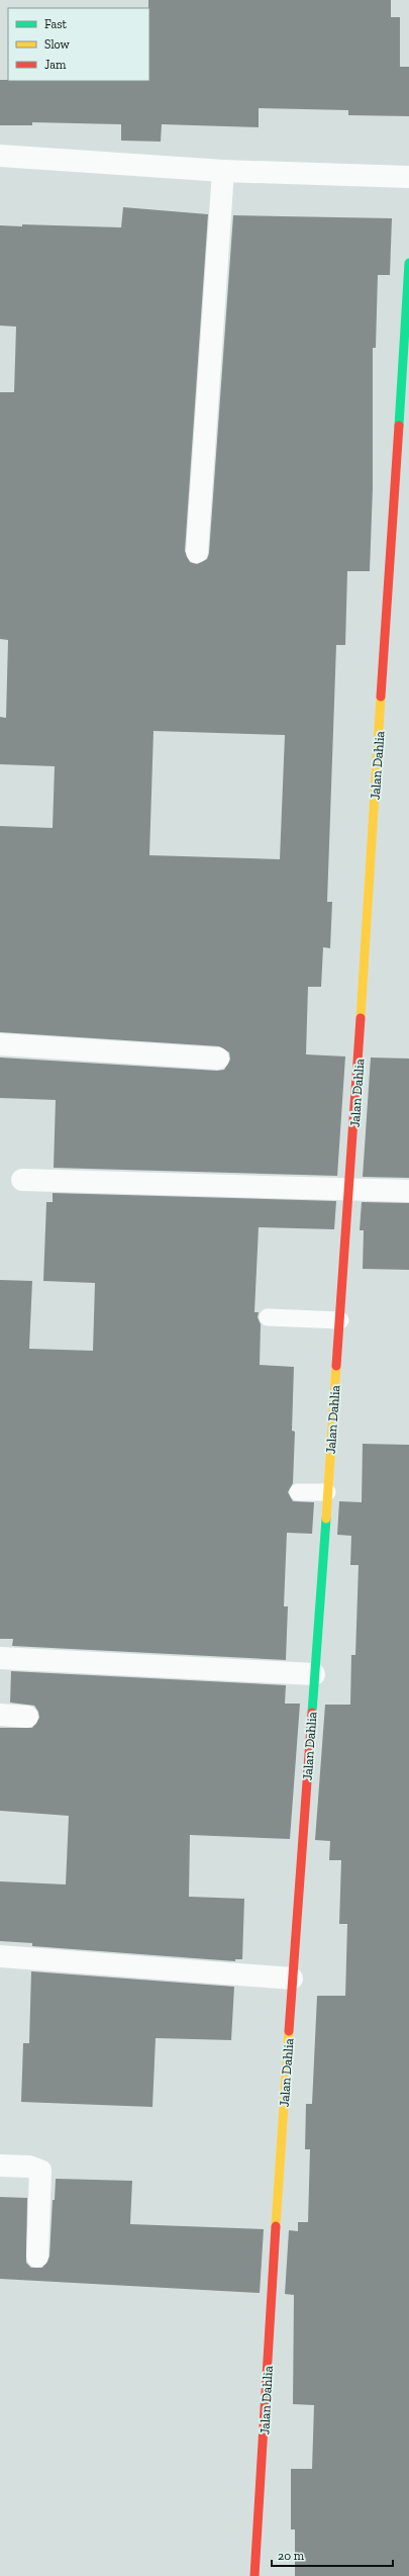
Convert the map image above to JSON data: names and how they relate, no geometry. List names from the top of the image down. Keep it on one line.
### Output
{"streets":{"street":["Jalan Dahlia"]},"legend":["Fast","Slow","Jam"],"scale_bar":"20 m"}
